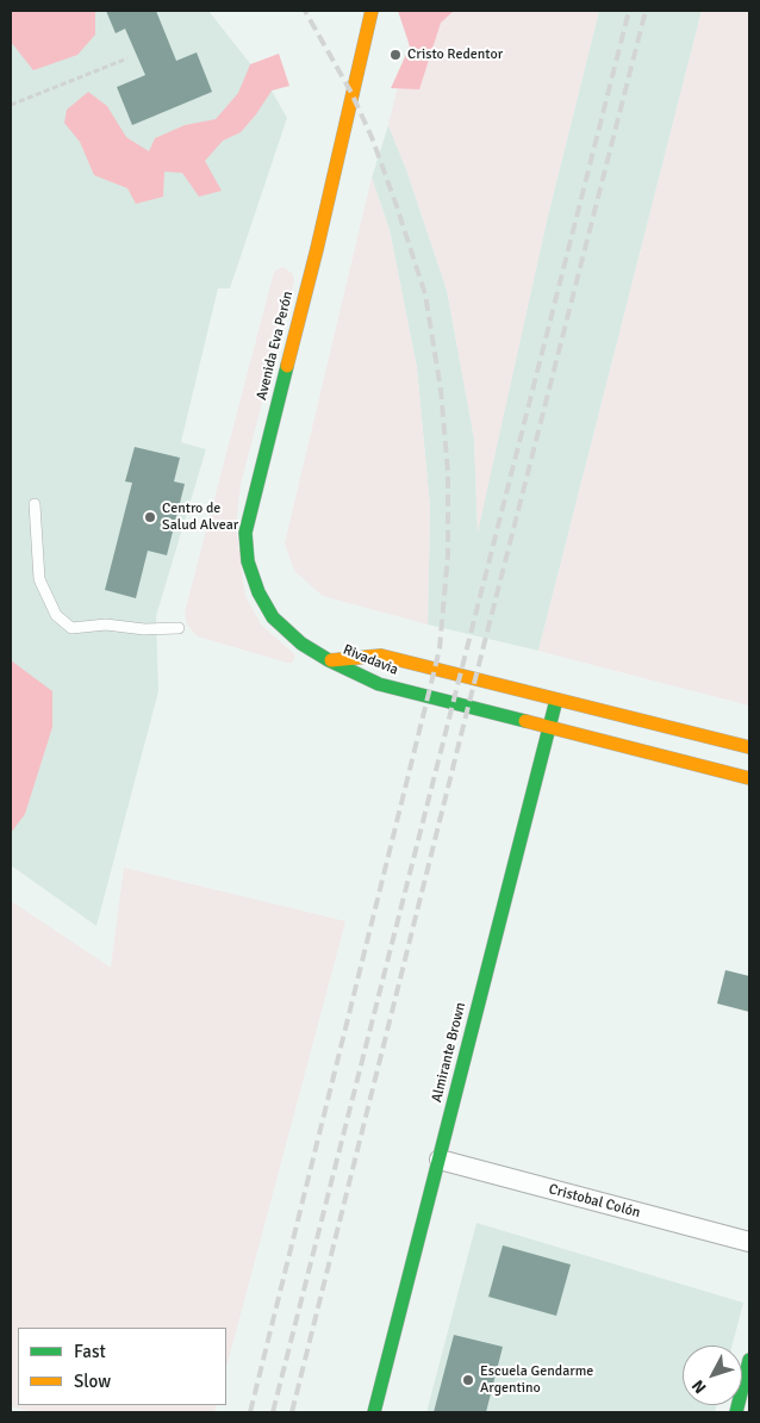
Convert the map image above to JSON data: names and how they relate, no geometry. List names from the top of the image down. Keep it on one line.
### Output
{"streets":{"main road":["Avenida Eva Perón","Rivadavia","Almirante Brown"],"street":["Cristobal Colón"]},"crossings":[["Avenida Eva Perón","Rivadavia"],["Rivadavia","Almirante Brown"],["Almirante Brown","Cristobal Colón"]],"places":["Cristo Redentor","Centro de Salud Alvear","Escuela Gendarme Argentino"],"legend":["Fast","Slow"],"north":"bottom left"}
